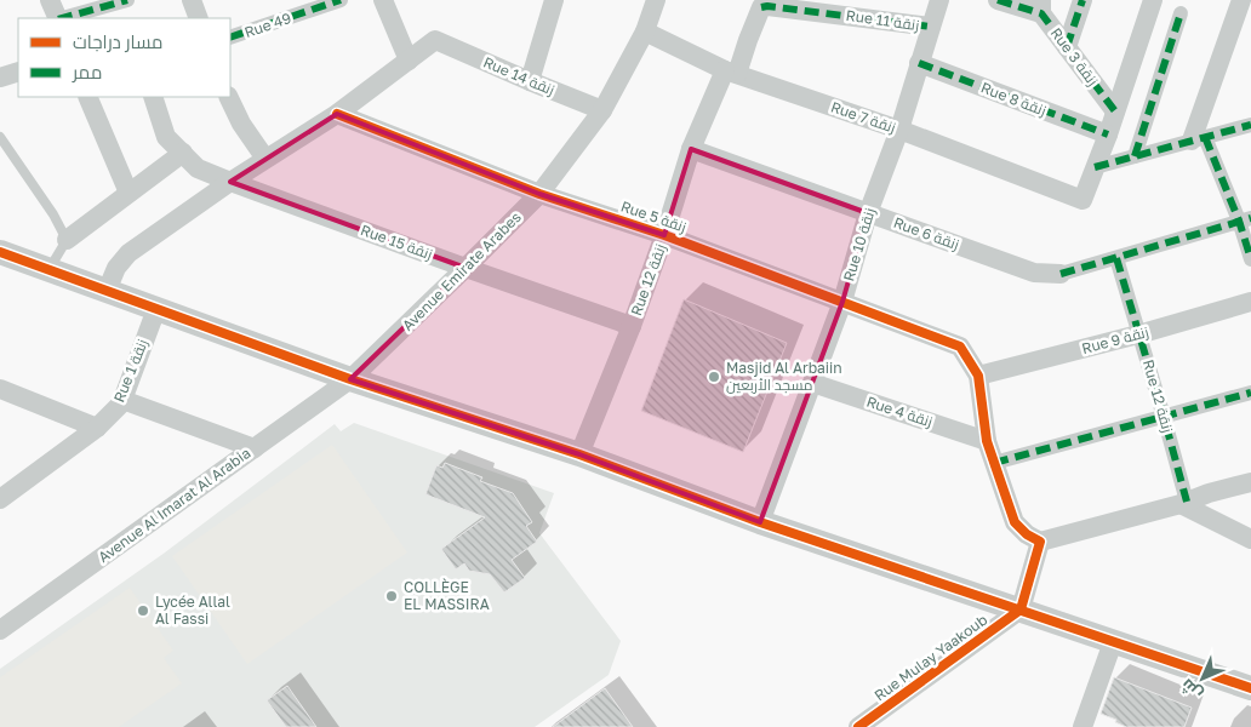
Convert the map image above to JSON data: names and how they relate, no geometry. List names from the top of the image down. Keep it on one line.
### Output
{"streets":{"street":["Rue 11 زنقة","Rue 49","Rue 3 زنقة","Rue 14 زنقة","Rue 8 زنقة","Rue 7 زنقة","Rue 5 زنقة","Rue 6 زنقة","Rue 15 زنقة","Rue 10 زنقة","Avenue Emirate Arabes","Rue 12 زنقة","Rue 9 زنقة","Rue 1 زنقة","Rue 4 زنقة","Avenue Al Imarat Al Arabia","Rue Mulay Yaakoub"]},"crossings":[["Rue 11 زنقة","Rue 7 زنقة"],["Rue 11 زنقة","Rue 10 زنقة"],["Rue 11 زنقة","Rue 12 زنقة"],["Rue 14 زنقة","Avenue Emirate Arabes"],["Rue 8 زنقة","Rue 10 زنقة"],["Rue 7 زنقة","Rue 10 زنقة"],["Rue 7 زنقة","Avenue Emirate Arabes"],["Rue 7 زنقة","Rue 12 زنقة"],["Rue 5 زنقة","Rue 10 زنقة"],["Rue 5 زنقة","Avenue Emirate Arabes"],["Rue 5 زنقة","Rue 12 زنقة"],["Rue 5 زنقة","Rue 9 زنقة"],["Rue 6 زنقة","Rue 10 زنقة"],["Rue 6 زنقة","Rue 12 زنقة"],["Rue 15 زنقة","Avenue Emirate Arabes"],["Rue 15 زنقة","Rue 12 زنقة"],["Rue 10 زنقة","Rue 4 زنقة"],["Avenue Emirate Arabes","Avenue Al Imarat Al Arabia"],["Rue 12 زنقة","Rue 9 زنقة"]],"places":["Masjid Al Arbaiin مسجد الأربعين","COLLÈGE EL MASSIRA","Lycée Allal Al Fassi"],"legend":["مسار دراجات","ممر"],"north":"bottom left"}
